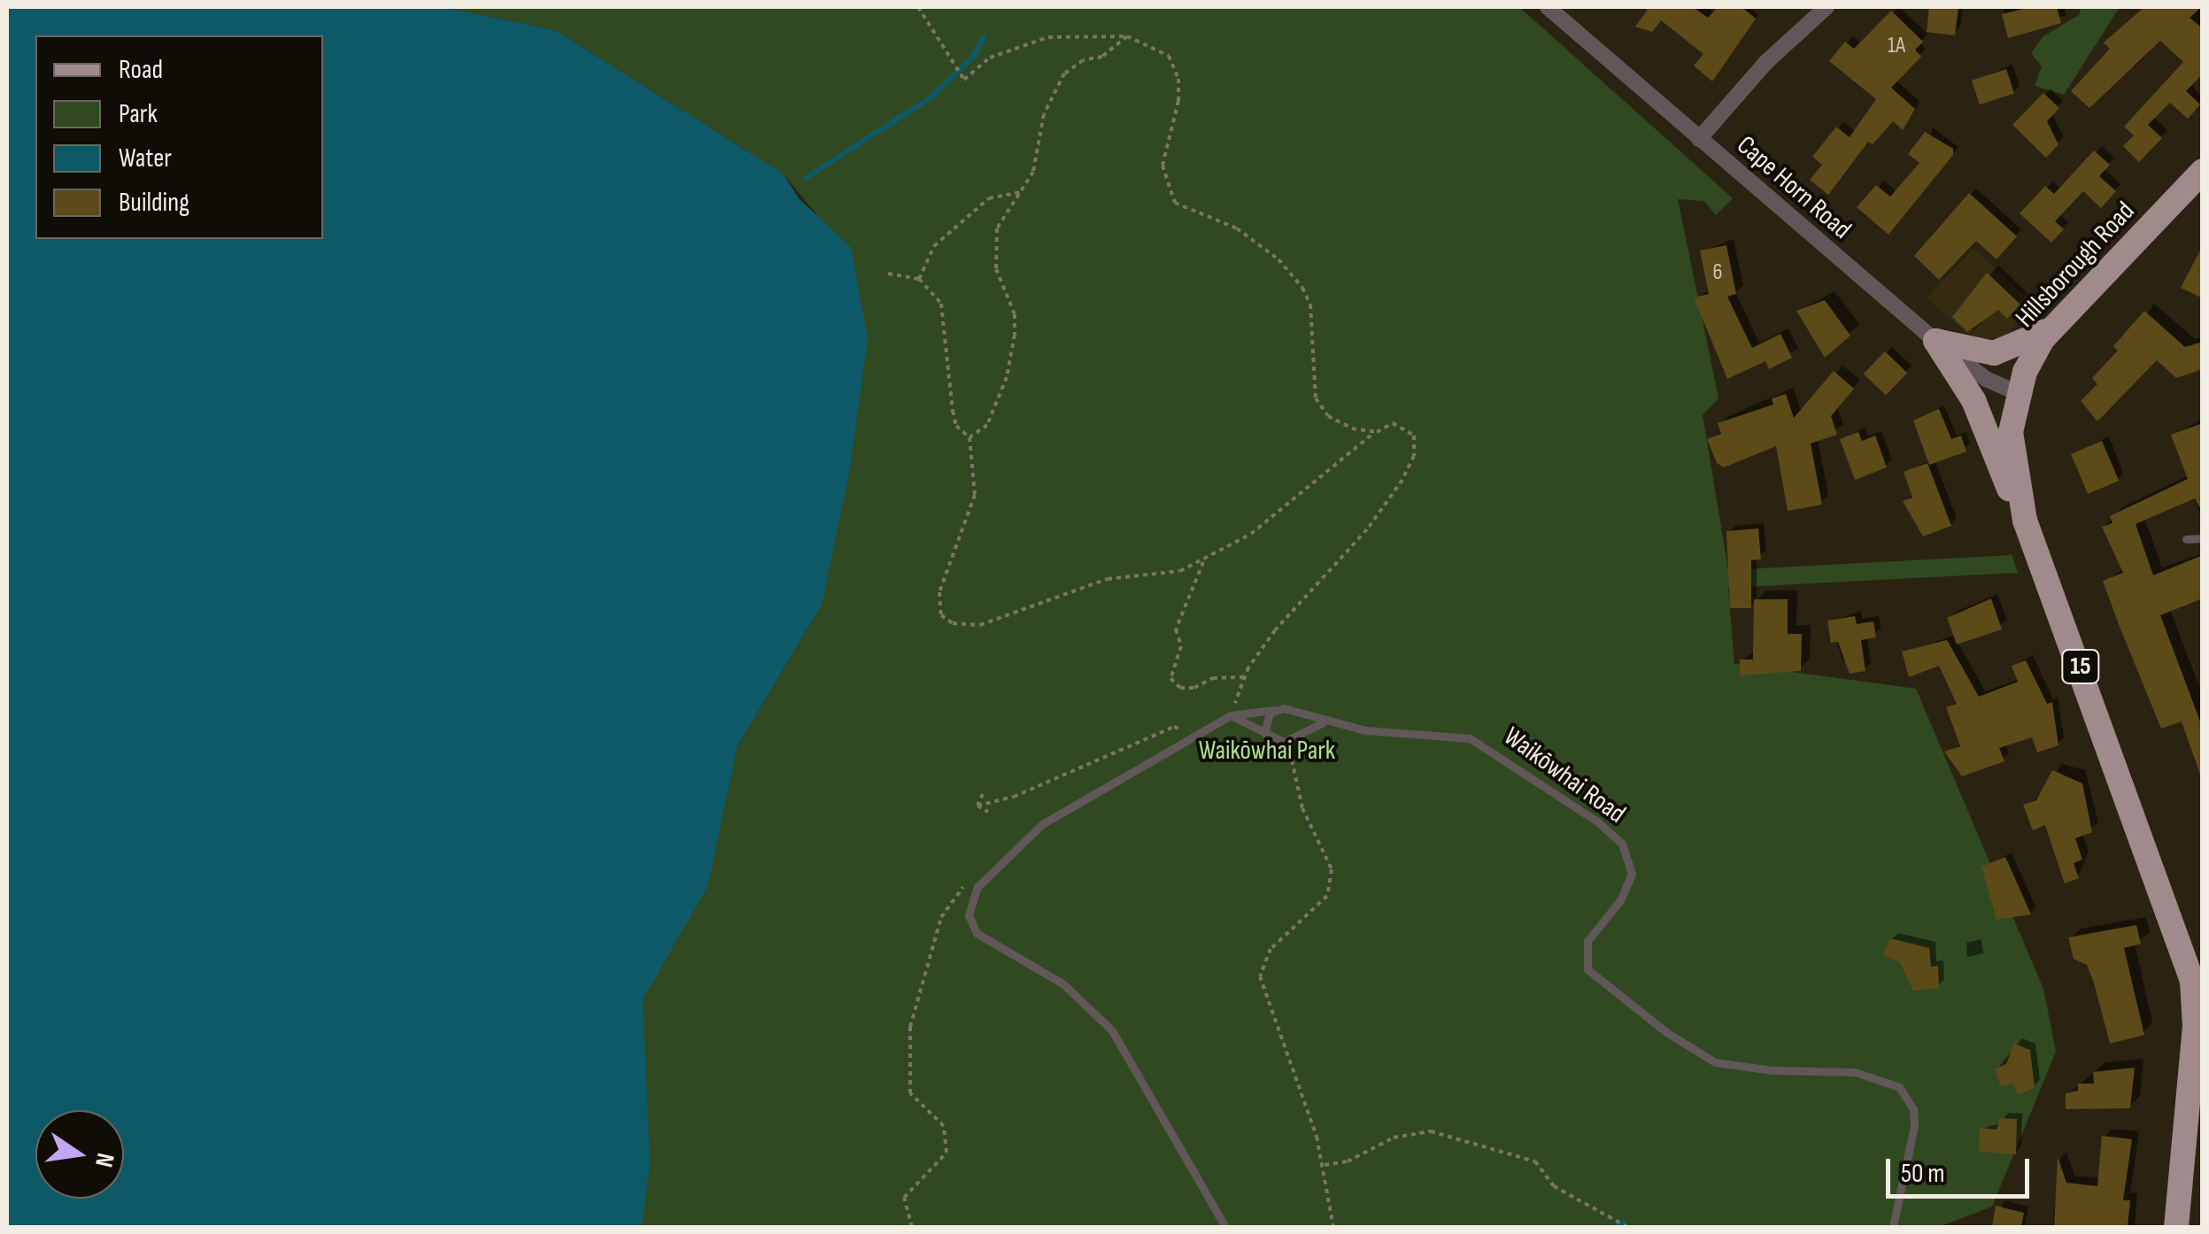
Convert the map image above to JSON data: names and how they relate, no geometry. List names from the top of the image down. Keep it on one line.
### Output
{"streets":{"main road":["Hillsborough Road","15"],"street":["Cape Horn Road"],"lane":["Waikōwhai Road"]},"crossings":[["Cape Horn Road","Hillsborough Road"]],"parks":["Waikōwhai Park"],"house_numbers":["1A","6"],"legend":["Road","Park","Water","Building"],"scale_bar":"50 m","north":"right"}
